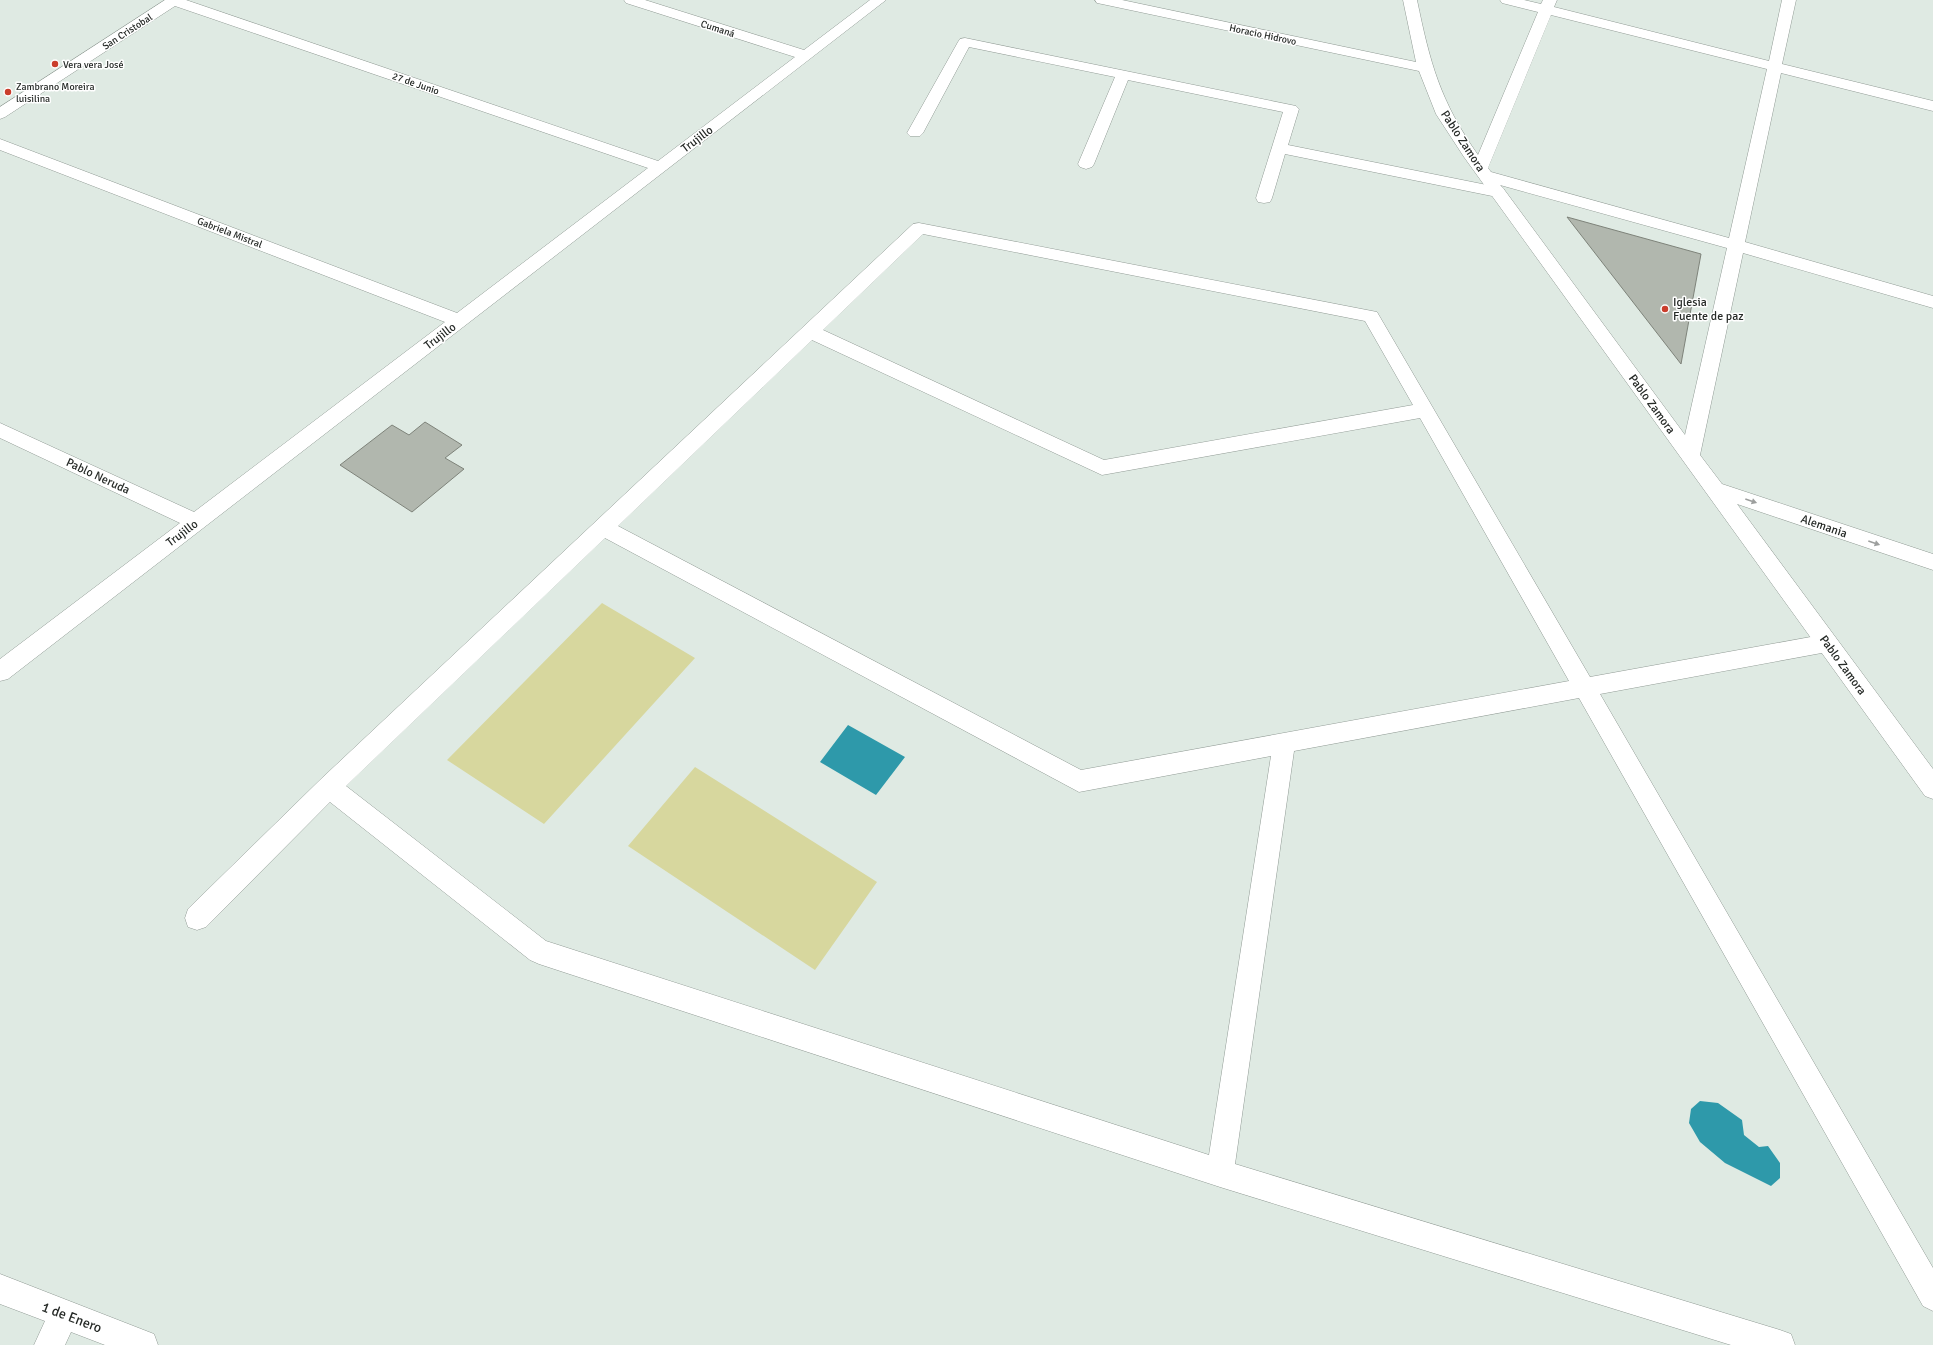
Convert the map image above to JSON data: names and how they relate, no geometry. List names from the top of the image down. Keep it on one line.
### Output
{"streets":{"street":["Cumaná","San Cristobal","Horacio Hidrovo","27 de Junio","Trujillo","Pablo Zamora","Gabriela Mistral","Pablo Neruda","Alemania","1 de Enero"]},"crossings":[["Cumaná","Trujillo"],["San Cristobal","27 de Junio"],["Horacio Hidrovo","Pablo Zamora"],["27 de Junio","Trujillo"],["Trujillo","Gabriela Mistral"],["Trujillo","Pablo Neruda"],["Pablo Zamora","Alemania"]],"one_way":["Alemania"],"places":["Vera vera José","Zambrano Moreira luisilina","Iglesia Fuente de paz"]}
